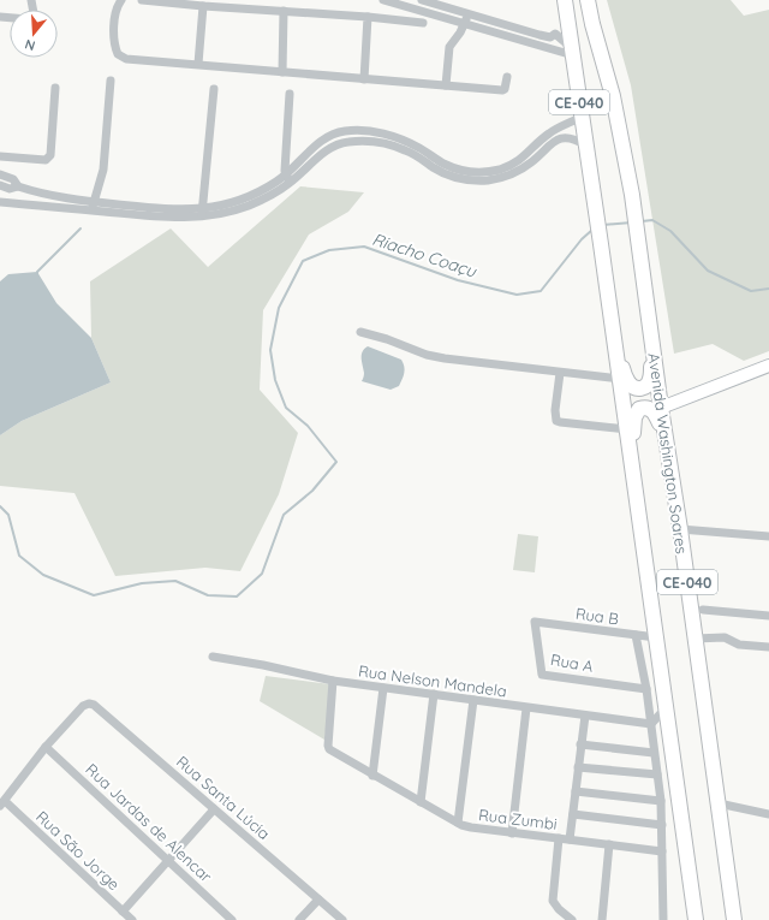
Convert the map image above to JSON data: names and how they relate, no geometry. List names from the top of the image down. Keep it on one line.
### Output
{"streets":{"highway":["CE-040","Avenida Washington Soares"],"street":["Rua B","Rua A","Rua Nelson Mandela","Rua Santa Lúcia","Rua Zumbi","Rua Jardas de Alencar","Rua São Jorge"]},"crossings":[["CE-040","Rua B"],["Rua B","Rua A"],["Rua Nelson Mandela","Rua Zumbi"],["Rua Santa Lúcia","Rua Jardas de Alencar"]],"water":["Riacho Coaçu"],"north":"bottom"}
